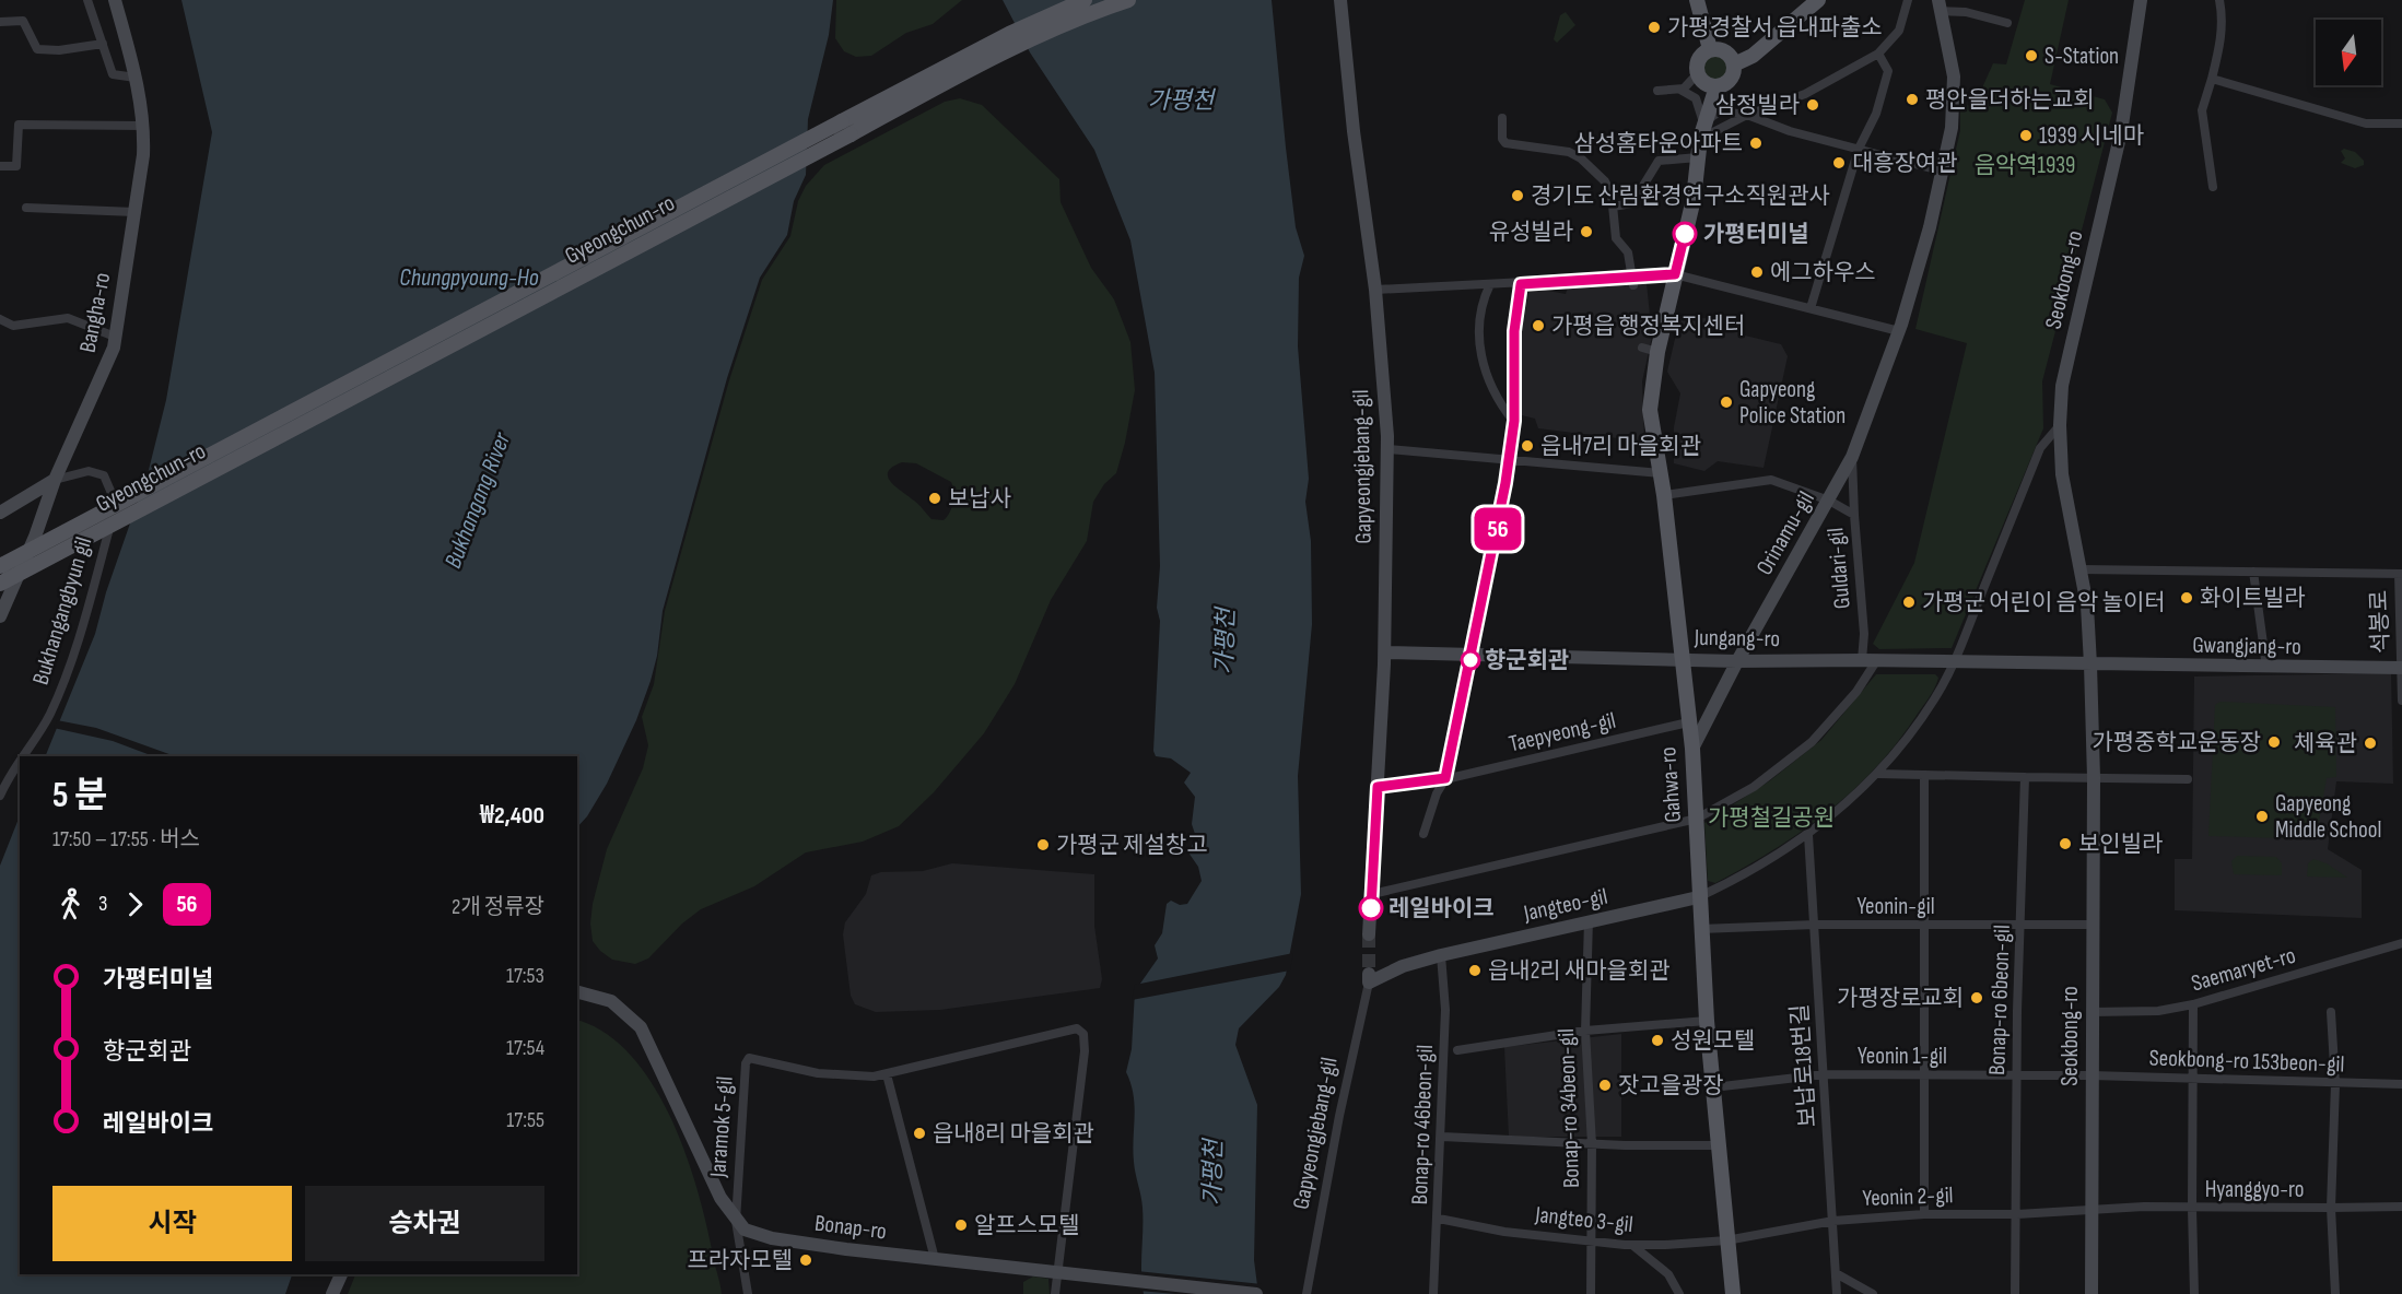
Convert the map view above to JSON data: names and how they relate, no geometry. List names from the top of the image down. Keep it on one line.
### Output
{"streets":{"main road":["Gyeongchun-ro","Gahwa-ro"],"street":["Seokbong-ro","Bangha-ro","Gapyeongjebang-gil","Orinamu-gil","Guldari-gil","Bukhangangbyun gil","석봉로","Jungang-ro","Gwangjang-ro","Taepyeong-gil","Jangteo-gil","Yeonin-gil","Saemaryet-ro","Bonap-ro 6beon-gil","Yeonin 1-gil","Seokbong-ro 153beon-gil","보납로18번길","Bonap-ro 34beon-gil","Bonap-ro 46beon-gil","Jaramok 5-gil","Hyanggyo-ro","Yeonin 2-gil","Jangteo 3-gil","Bonap-ro"]},"crossings":[["Seokbong-ro","Jungang-ro"],["Seokbong-ro","Gwangjang-ro"],["Seokbong-ro","Yeonin-gil"],["Seokbong-ro","Saemaryet-ro"],["Seokbong-ro","Yeonin 1-gil"],["Seokbong-ro","Seokbong-ro 153beon-gil"],["Seokbong-ro","Hyanggyo-ro"],["Seokbong-ro","Yeonin 2-gil"],["Bangha-ro","Bukhangangbyun gil"],["Gapyeongjebang-gil","Jungang-ro"],["Gapyeongjebang-gil","Taepyeong-gil"],["Gapyeongjebang-gil","Jangteo-gil"],["Gapyeongjebang-gil","Bonap-ro 46beon-gil"],["Orinamu-gil","Guldari-gil"],["Orinamu-gil","Jungang-ro"],["Orinamu-gil","Gahwa-ro"],["Guldari-gil","Jungang-ro"],["Guldari-gil","Gahwa-ro"],["석봉로","Gwangjang-ro"],["Jungang-ro","Gwangjang-ro"],["Jungang-ro","Gahwa-ro"],["Taepyeong-gil","Gahwa-ro"],["Gahwa-ro","Jangteo-gil"],["Gahwa-ro","Yeonin-gil"],["Gahwa-ro","Yeonin 1-gil"],["Gahwa-ro","Yeonin 2-gil"],["Gahwa-ro","Jangteo 3-gil"],["Jangteo-gil","Bonap-ro 34beon-gil"],["Jangteo-gil","Bonap-ro 46beon-gil"],["Yeonin-gil","Bonap-ro 6beon-gil"],["Yeonin-gil","보납로18번길"],["Bonap-ro 6beon-gil","Yeonin 1-gil"],["Bonap-ro 6beon-gil","Yeonin 2-gil"],["Yeonin 1-gil","Seokbong-ro 153beon-gil"],["Yeonin 1-gil","보납로18번길"],["보납로18번길","Yeonin 2-gil"],["Bonap-ro 34beon-gil","Jangteo 3-gil"],["Bonap-ro 46beon-gil","Jangteo 3-gil"],["Jaramok 5-gil","Bonap-ro"],["Hyanggyo-ro","Yeonin 2-gil"],["Yeonin 2-gil","Jangteo 3-gil"]],"water":["가평천","Chungpyoung-Ho","Bukhangang River"],"parks":["음악역1939","가평철길공원"],"places":["가평경찰서 읍내파출소","S-Station","평안을더하는교회","삼정빌라","1939 시네마","삼성홈타운아파트","대흥장여관","경기도 산림환경연구소직원관사","유성빌라","가평터미널","에그하우스","가평읍 행정복지센터","Gapyeong Police Station","읍내7리 마을회관","보납사","화이트빌라","가평군 어린이 음악 놀이터","향군회관","가평중학교운동장","체육관","Gapyeong Middle School","보인빌라","가평군 제설창고","레일바이크","읍내2리 새마을회관","가평장로교회","성원모텔","잣고을광장","읍내8리 마을회관","알프스모텔","프라자모텔"],"lines":["bus line 56"],"north":"bottom","page":{"on_map":"56","heading":["5 분","17:50 – 17:55 · 버스","₩2,400"],"legs":["3","56","2개 정류장"],"list":[{"name":"가평터미널","value":"17:53"},{"name":"향군회관","value":"17:54"},{"name":"레일바이크","value":"17:55"}],"buttons":["시작","승차권"]}}
